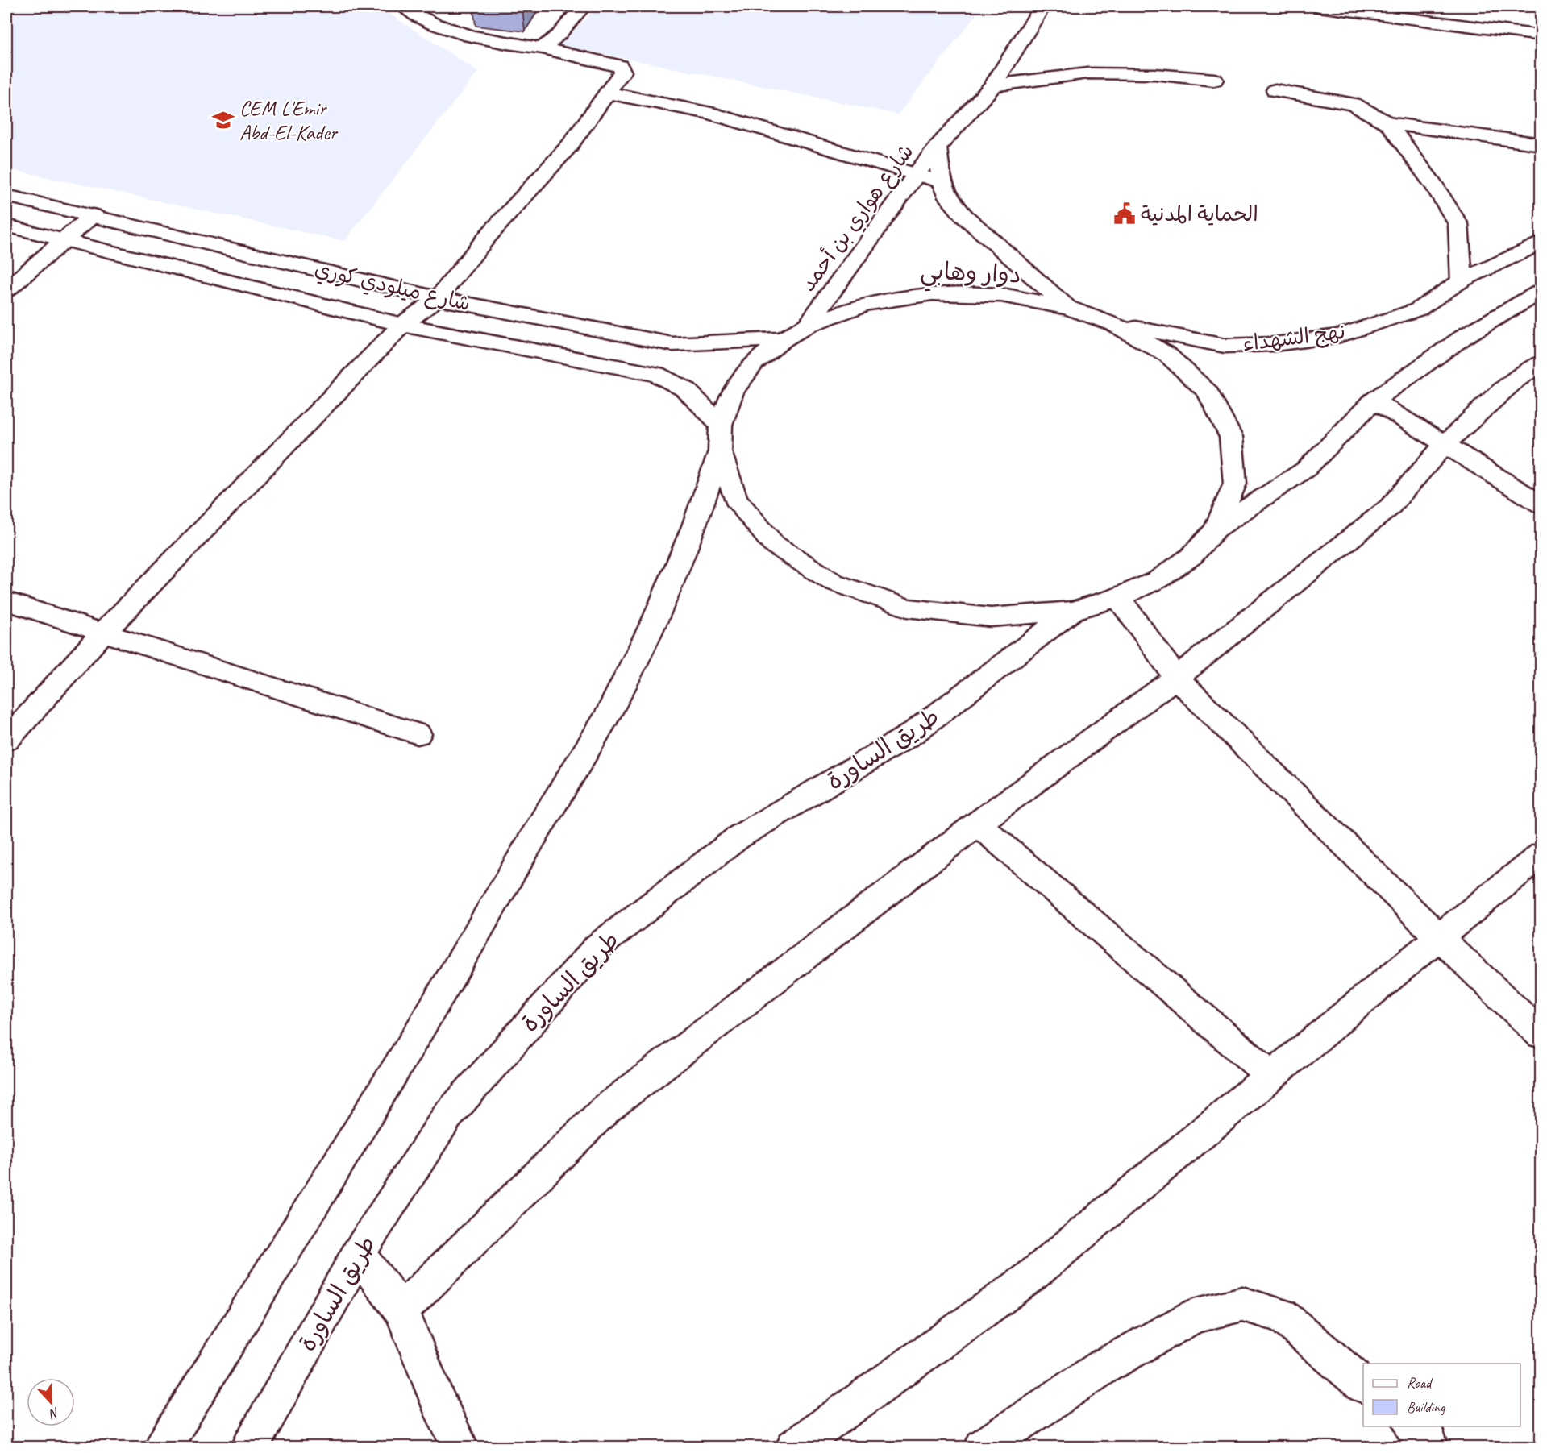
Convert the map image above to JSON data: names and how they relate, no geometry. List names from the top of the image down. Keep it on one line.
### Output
{"streets":{"main road":["شارع هواري بن أحمد","دوار وهابي","شارع ميلودي كوري","نهج الشهداء","طريق الساورة"]},"crossings":[["شارع هواري بن أحمد","دوار وهابي"],["دوار وهابي","شارع ميلودي كوري"],["دوار وهابي","نهج الشهداء"],["دوار وهابي","طريق الساورة"]],"places":{"school or university":["CEM L'Emir Abd-El-Kader"],"public building":["الحماية المدنية"]},"legend":["Road","Building"],"north":"bottom"}
